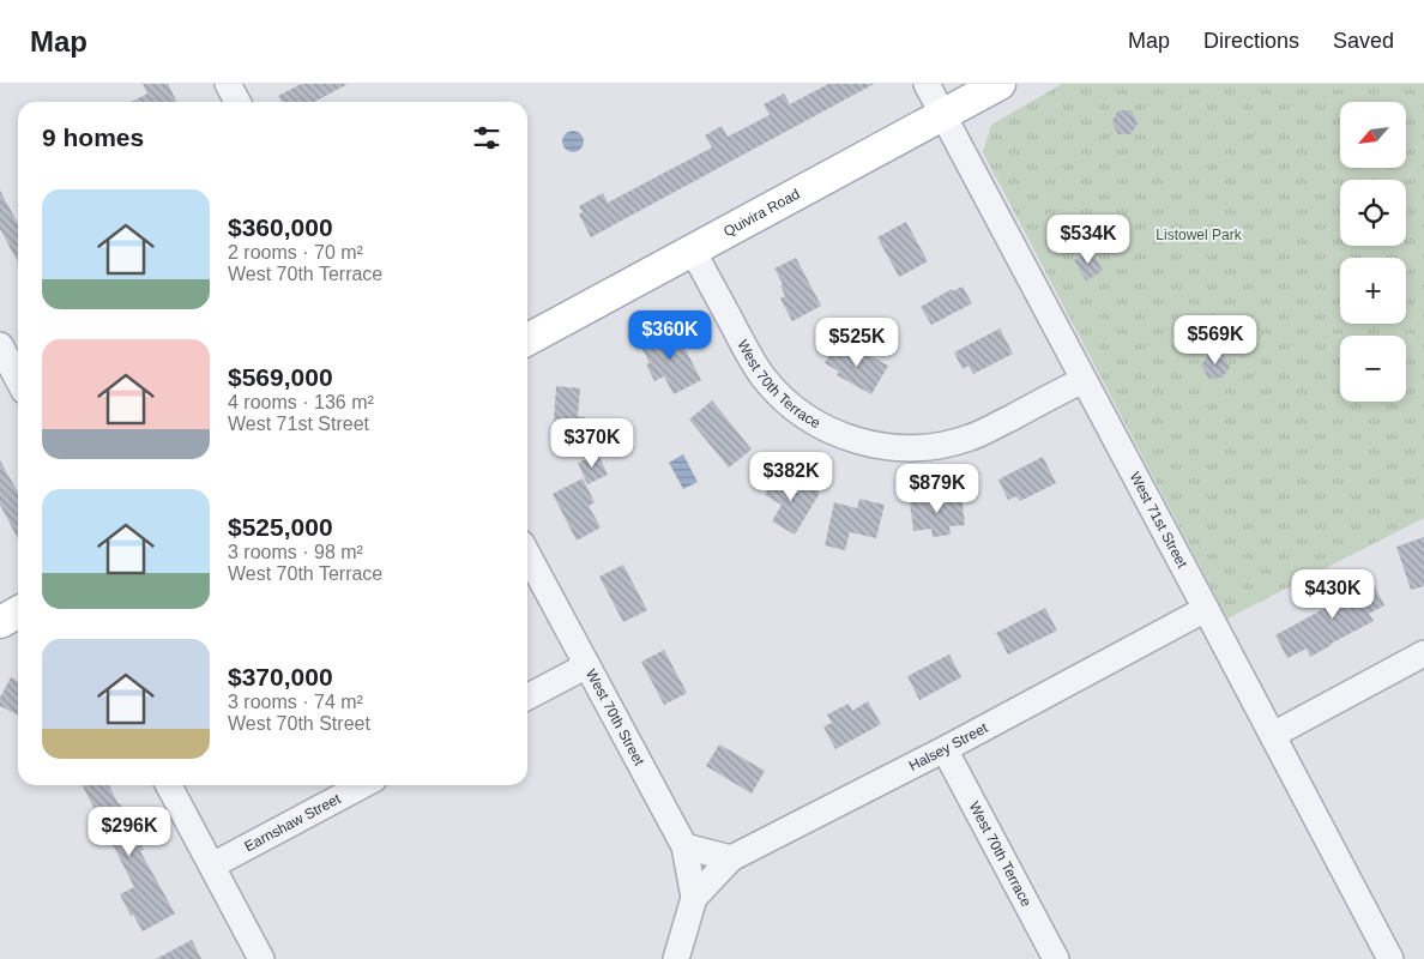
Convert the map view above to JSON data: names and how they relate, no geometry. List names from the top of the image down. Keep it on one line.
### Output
{"streets":{"main road":["Quivira Road"],"street":["West 70th Terrace","West 71st Street","West 70th Street","Halsey Street","Earnshaw Street"]},"crossings":[["Quivira Road","West 70th Terrace"],["Quivira Road","West 71st Street"],["West 70th Terrace","West 71st Street"],["West 70th Terrace","Halsey Street"],["West 71st Street","Halsey Street"],["West 70th Street","Halsey Street"]],"parks":["Listowel Park"],"north":"bottom left","page":{"header":"Map","nav":["Map","Directions","Saved"],"map_buttons":["+","−"],"heading":"9 homes","list":[{"name":"$360,000","note":"2 rooms · 70 m² · West 70th Terrace"},{"name":"$569,000","note":"4 rooms · 136 m² · West 71st Street"},{"name":"$525,000","note":"3 rooms · 98 m² · West 70th Terrace"},{"name":"$370,000","note":"3 rooms · 74 m² · West 70th Street"}],"price":["$534K","$360K","$569K","$525K","$370K","$382K","$879K","$430K","$296K"]}}
